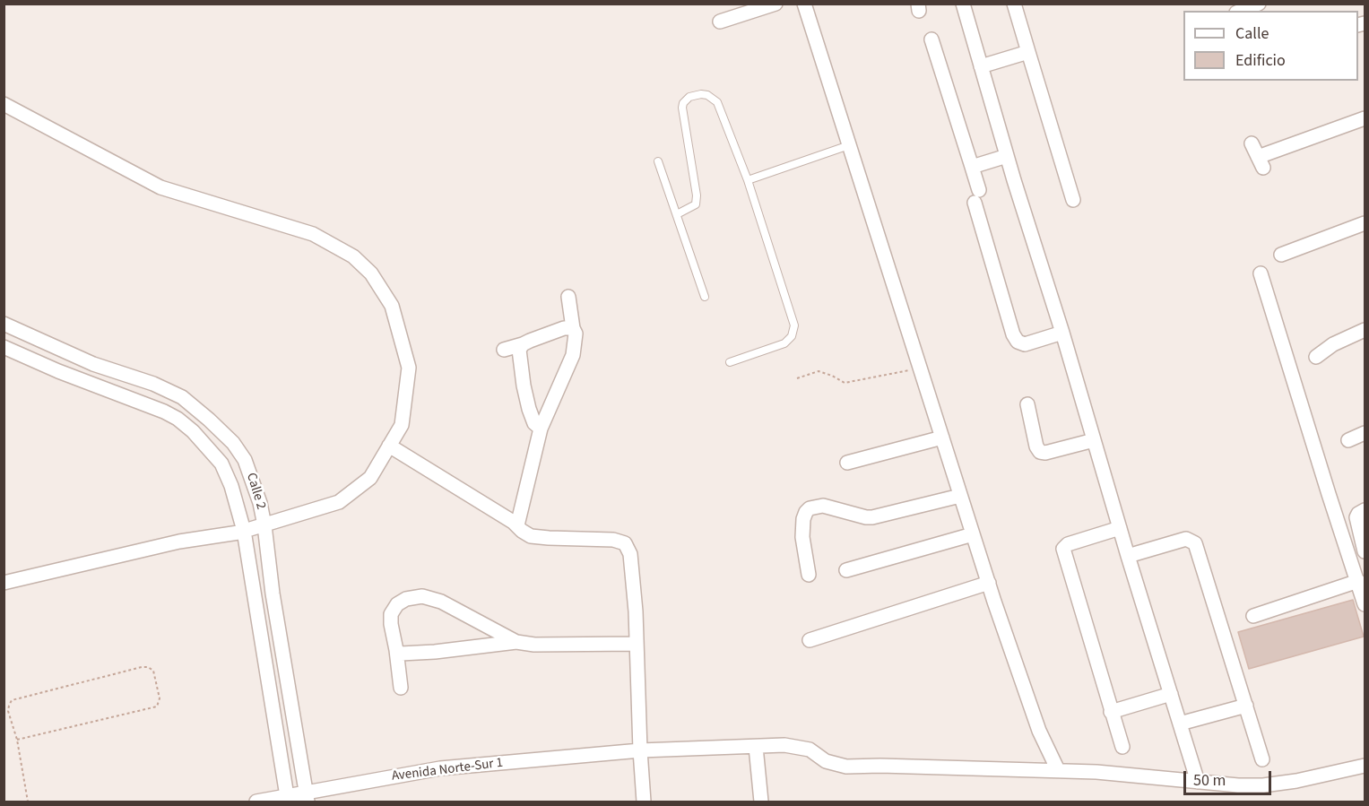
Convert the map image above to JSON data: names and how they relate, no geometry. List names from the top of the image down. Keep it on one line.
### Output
{"streets":{"street":["Calle 2","Avenida Norte-Sur 1"]},"crossings":[["Calle 2","Avenida Norte-Sur 1"]],"legend":["Calle","Edificio"],"scale_bar":"50 m"}
